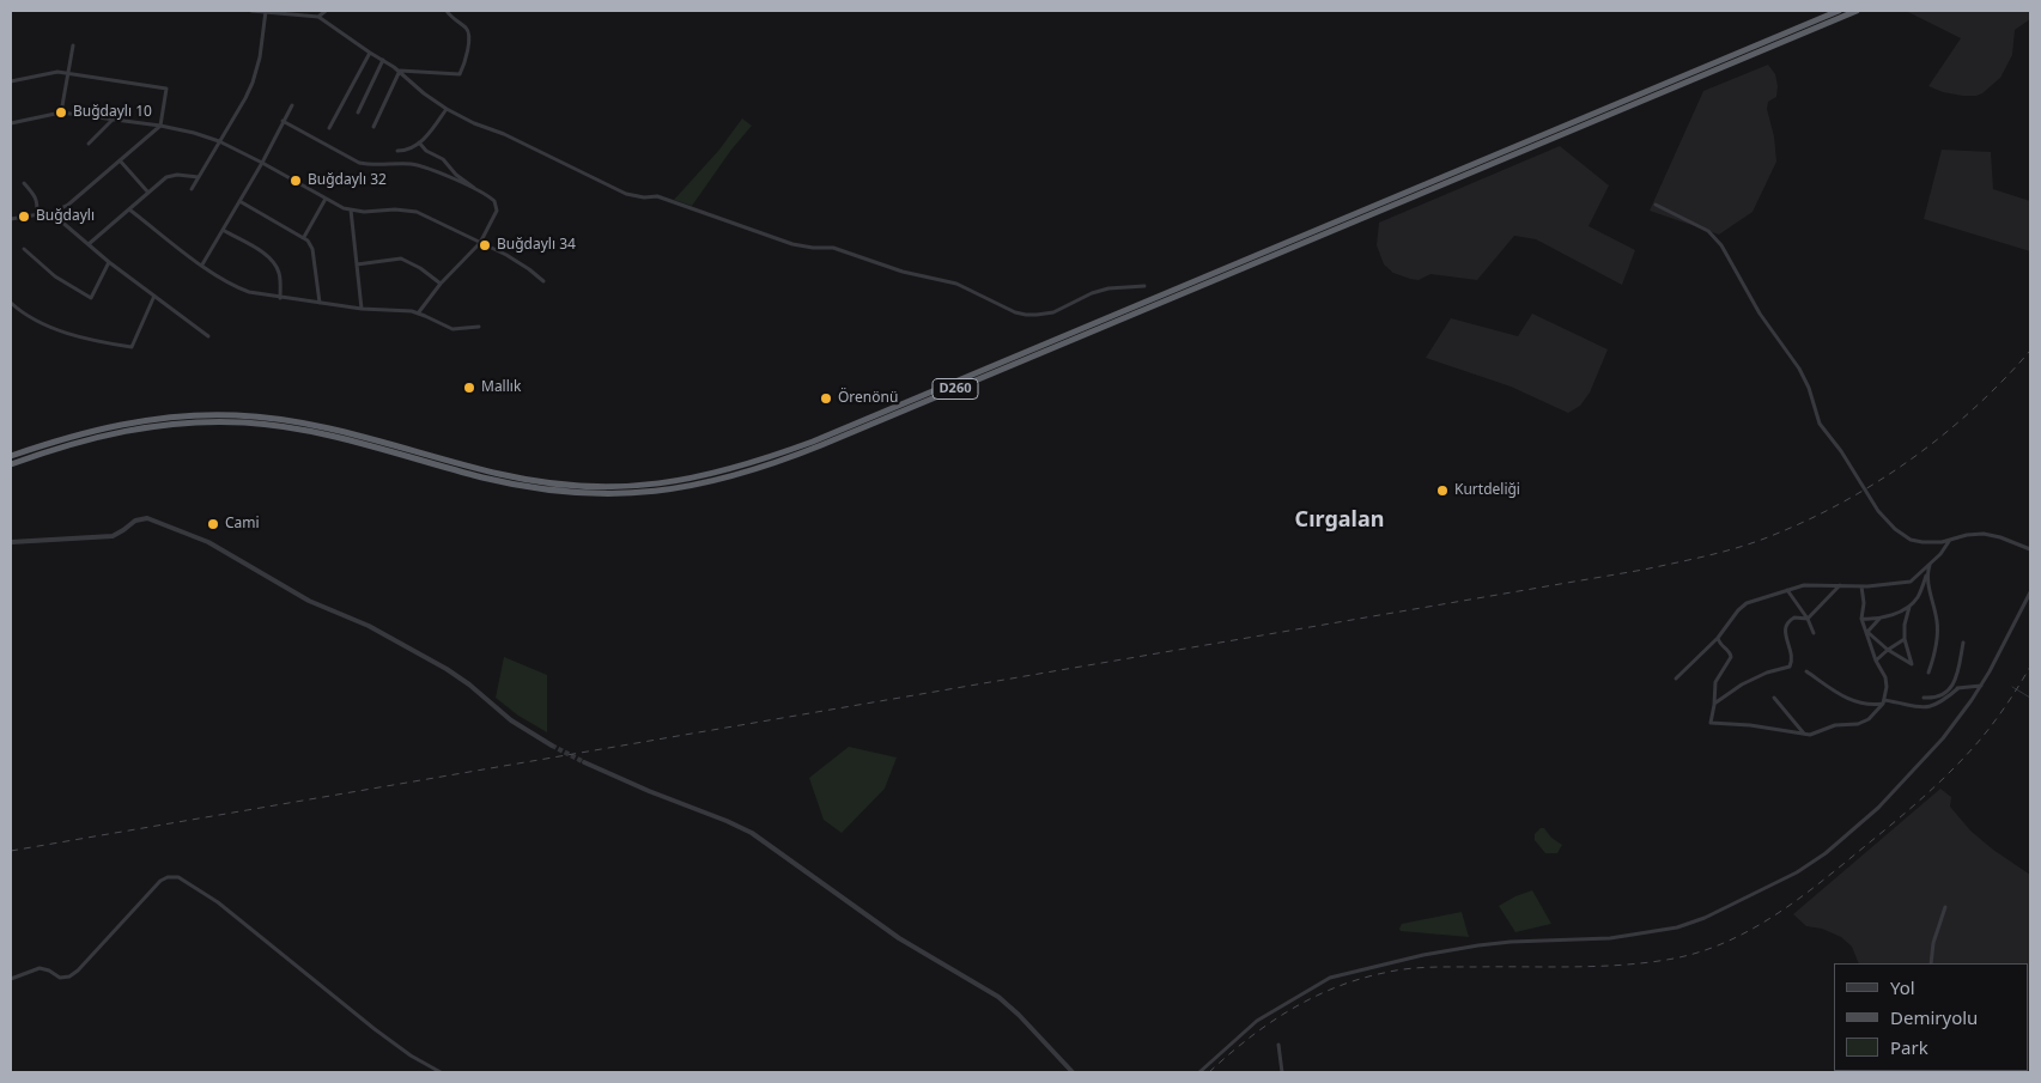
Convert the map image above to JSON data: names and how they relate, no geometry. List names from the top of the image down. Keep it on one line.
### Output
{"streets":{"highway":["D260"]},"districts":["Cırgalan"],"places":["Buğdaylı 10","Buğdaylı 32","Buğdaylı","Buğdaylı 34","Mallık","Örenönü","Kurtdeliği","Cami"],"legend":["Yol","Demiryolu","Park"]}
